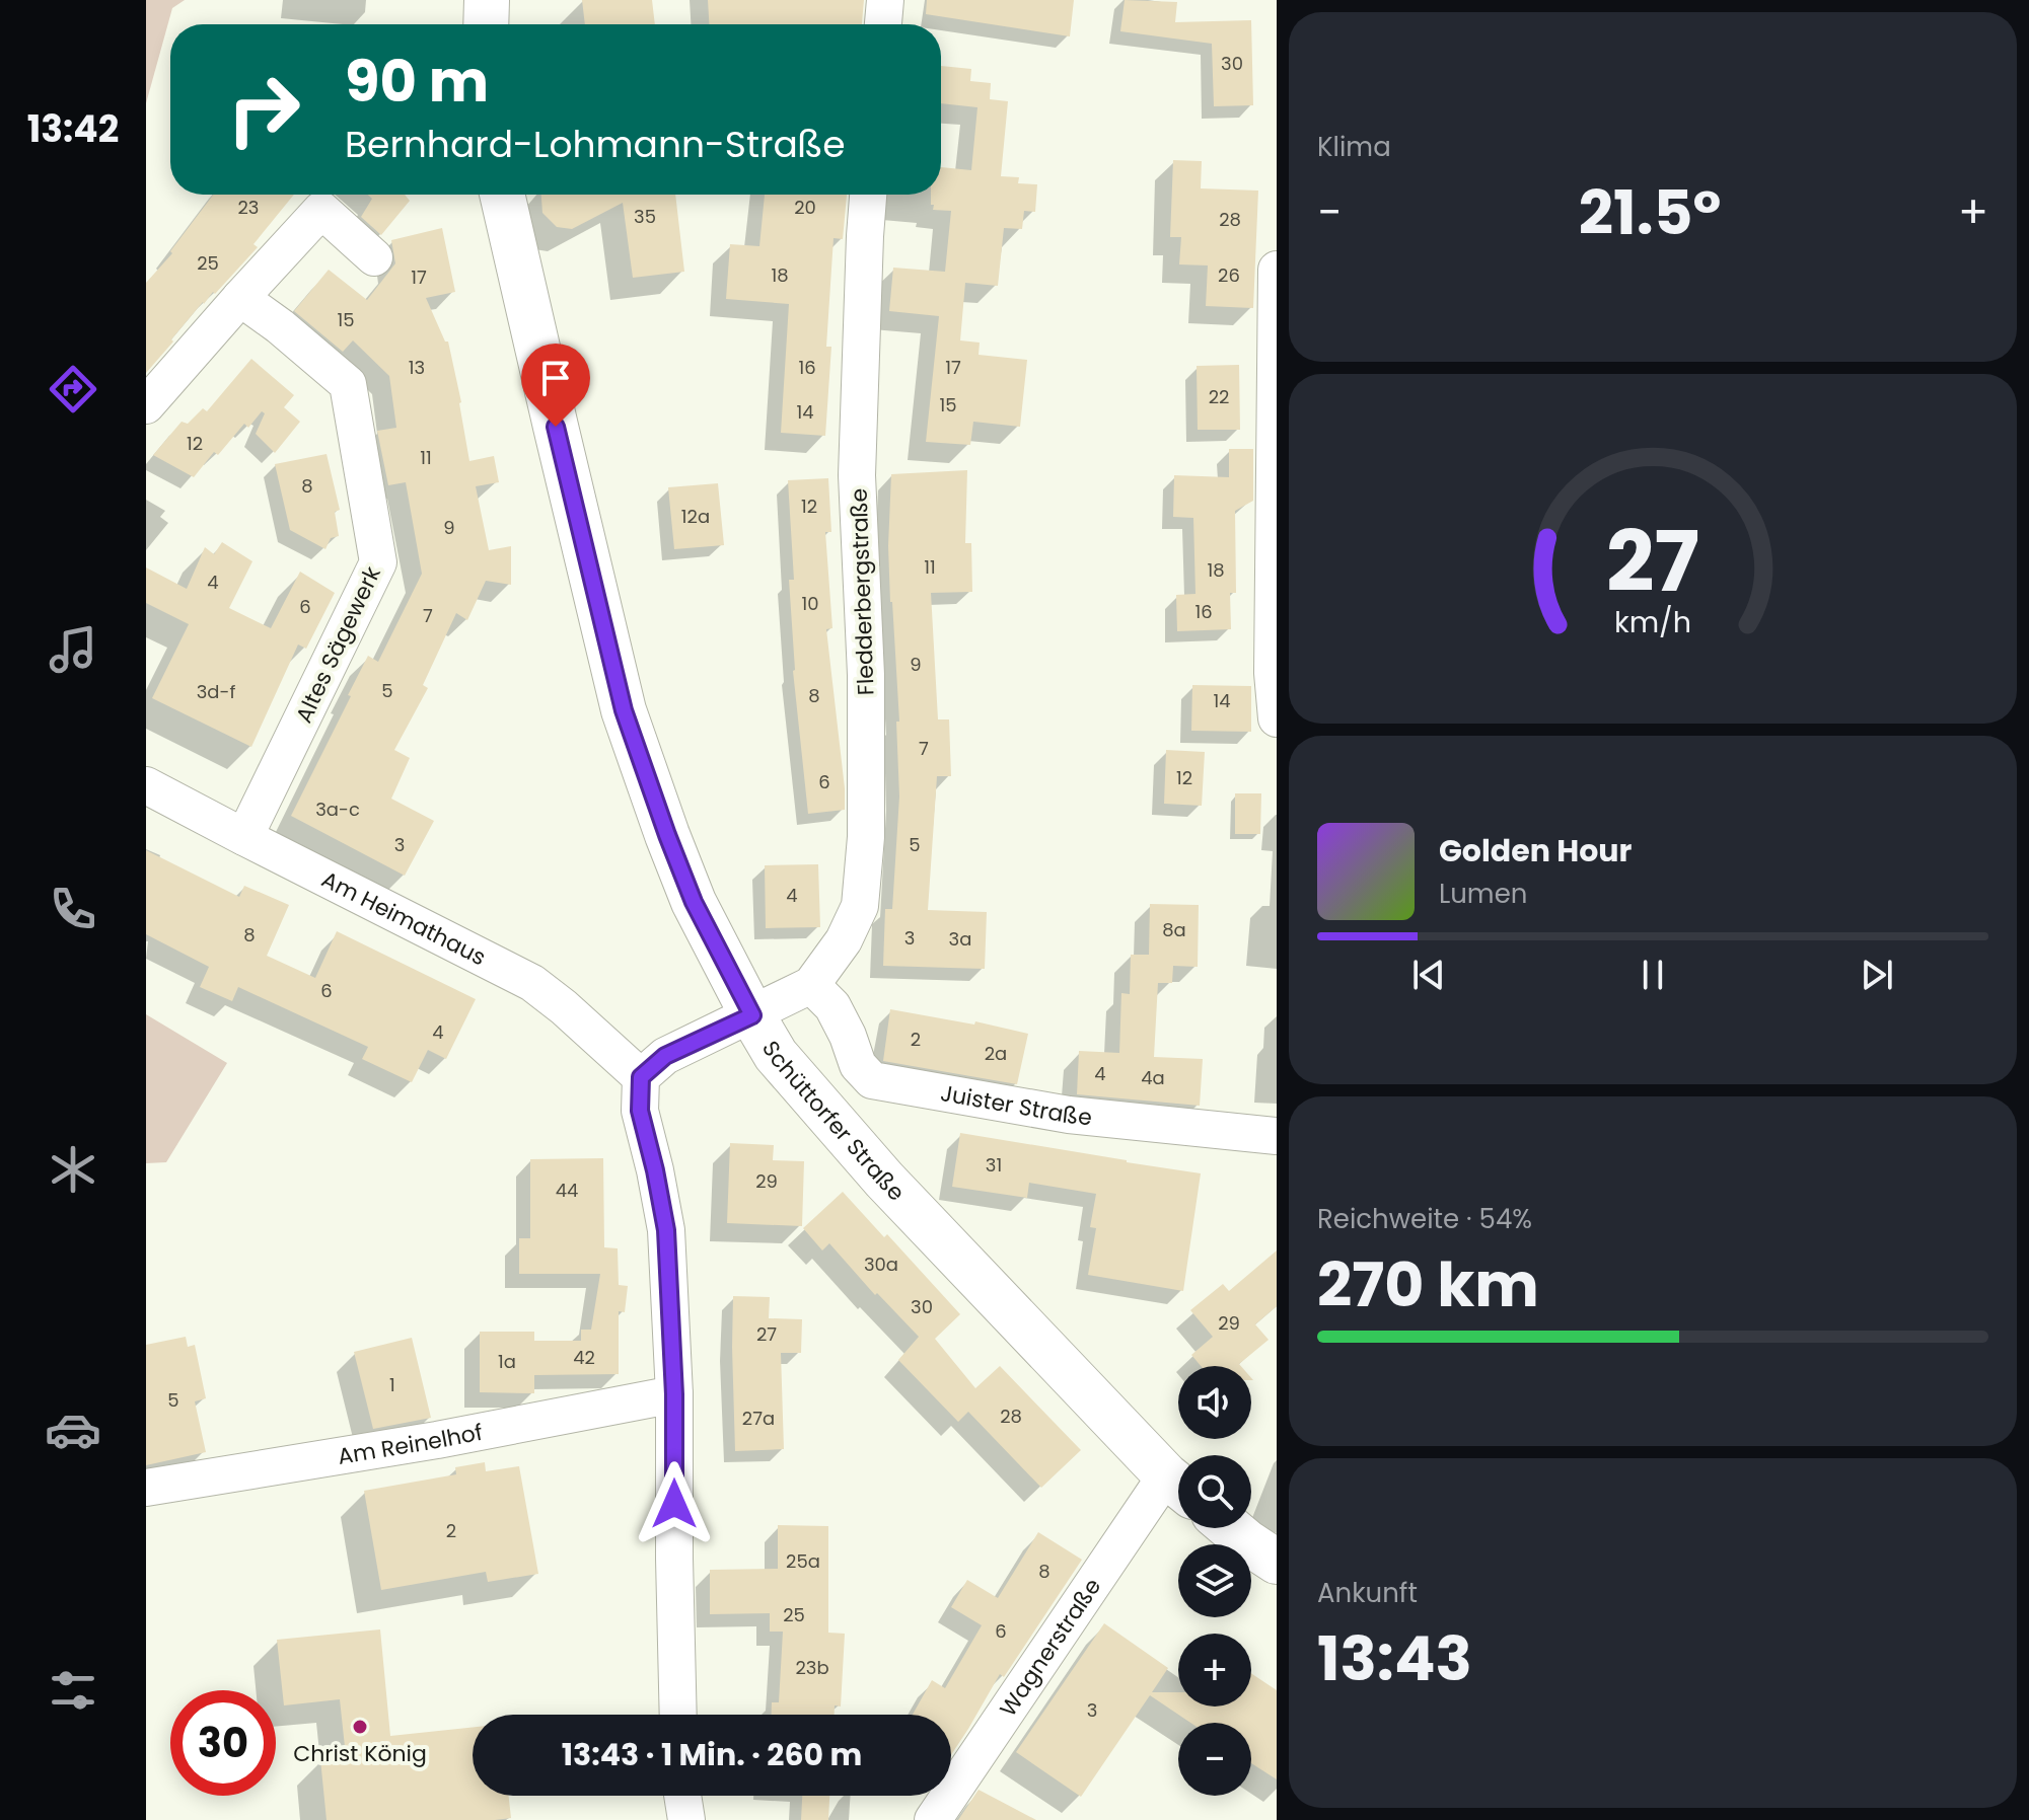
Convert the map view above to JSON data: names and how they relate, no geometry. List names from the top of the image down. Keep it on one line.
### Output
{"streets":{"main road":["Schüttorfer Straße"],"street":["Fledderbergstraße","Altes Sägewerk","Am Heimathaus","Juister Straße","Am Reinelhof","Wagnerstraße"]},"crossings":[["Fledderbergstraße","Juister Straße"],["Altes Sägewerk","Am Heimathaus"]],"places":["Christ König"],"house_numbers":["30","23","20","35","28","25","18","26","17","15","13","16","17","22","15","14","12","11","8","12","12a","9","11","18","4","10","6","16","7","9","5","3d-f","8","14","7","12","6","3a-c","3","5","4","8a","8","3","3a","6","4","2","2a","4","4a","31","29","44","30a","30","29","27","42","1a","1","5","28","27a","2","25a","8","25","6","23b","3"],"page":{"tabs":"13:42","tile":["Klima",["Reichweite · 54%","270 km"],["Ankunft","13:43"]],"turn":["90 m","Bernhard-Lohmann-Straße"],"heat":["−","21.5°","+"],"song":["Golden Hour","Lumen"],"map_buttons":["+","−"],"limit":"30","trip":"13:43 · 1 Min. · 260 m","gauge":["27","km/h"]}}
